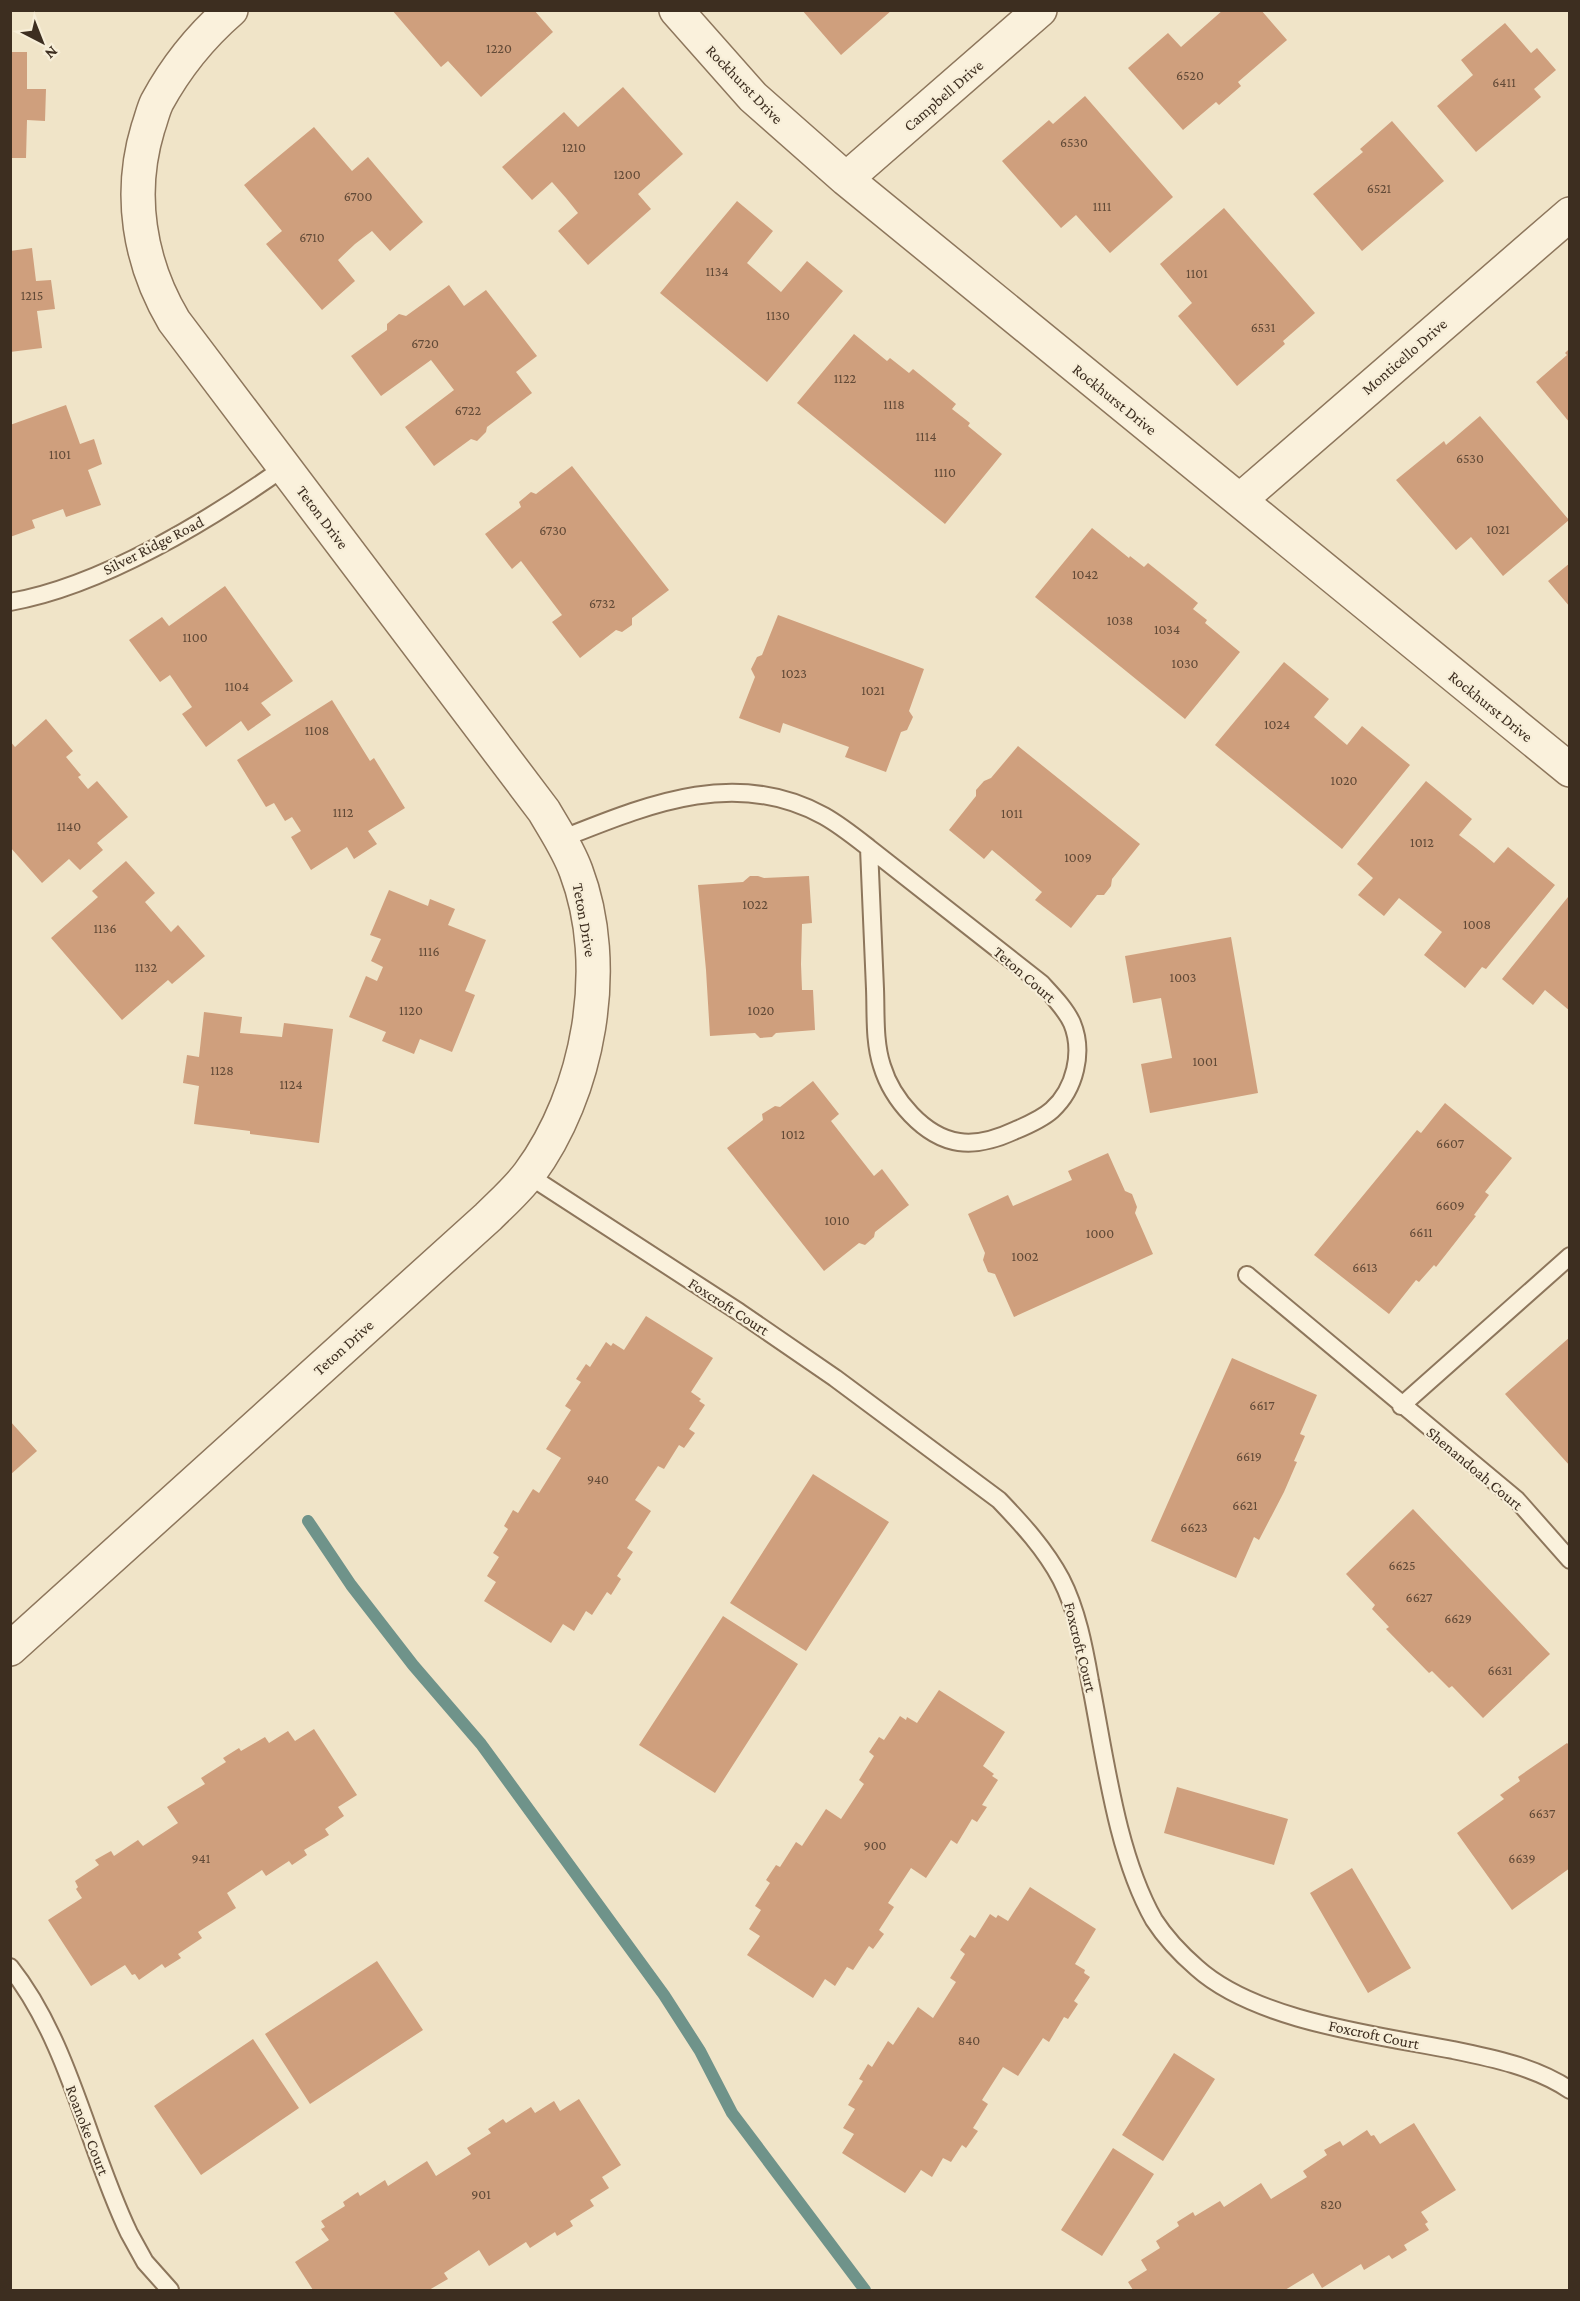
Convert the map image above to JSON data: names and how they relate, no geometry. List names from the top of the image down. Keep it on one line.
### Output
{"streets":{"street":["Rockhurst Drive","Campbell Drive","Monticello Drive","Teton Drive"],"lane":["Silver Ridge Road","Teton Court","Foxcroft Court","Shenandoah Court","Roanoke Court"]},"crossings":[["Rockhurst Drive","Campbell Drive"],["Rockhurst Drive","Monticello Drive"],["Teton Drive","Silver Ridge Road"],["Teton Drive","Teton Court"],["Teton Drive","Foxcroft Court"]],"house_numbers":["1220","6520","6411","6530","1210","1200","6521","6700","1111","6710","1134","1101","1215","1130","6531","6720","1122","1118","6722","1114","1101","6530","1110","1021","6730","1042","6732","1038","1034","1100","1030","1023","1104","1021","1024","1108","1020","1112","1011","1140","1012","1009","1022","1008","1136","1116","1132","1003","1120","1020","1001","1128","1124","1012","6607","6609","1010","6611","1000","1002","6613","6617","6619","940","6621","6623","6625","6627","6629","6631","6637","900","941","6639","840","901","820"],"north":"bottom right"}
